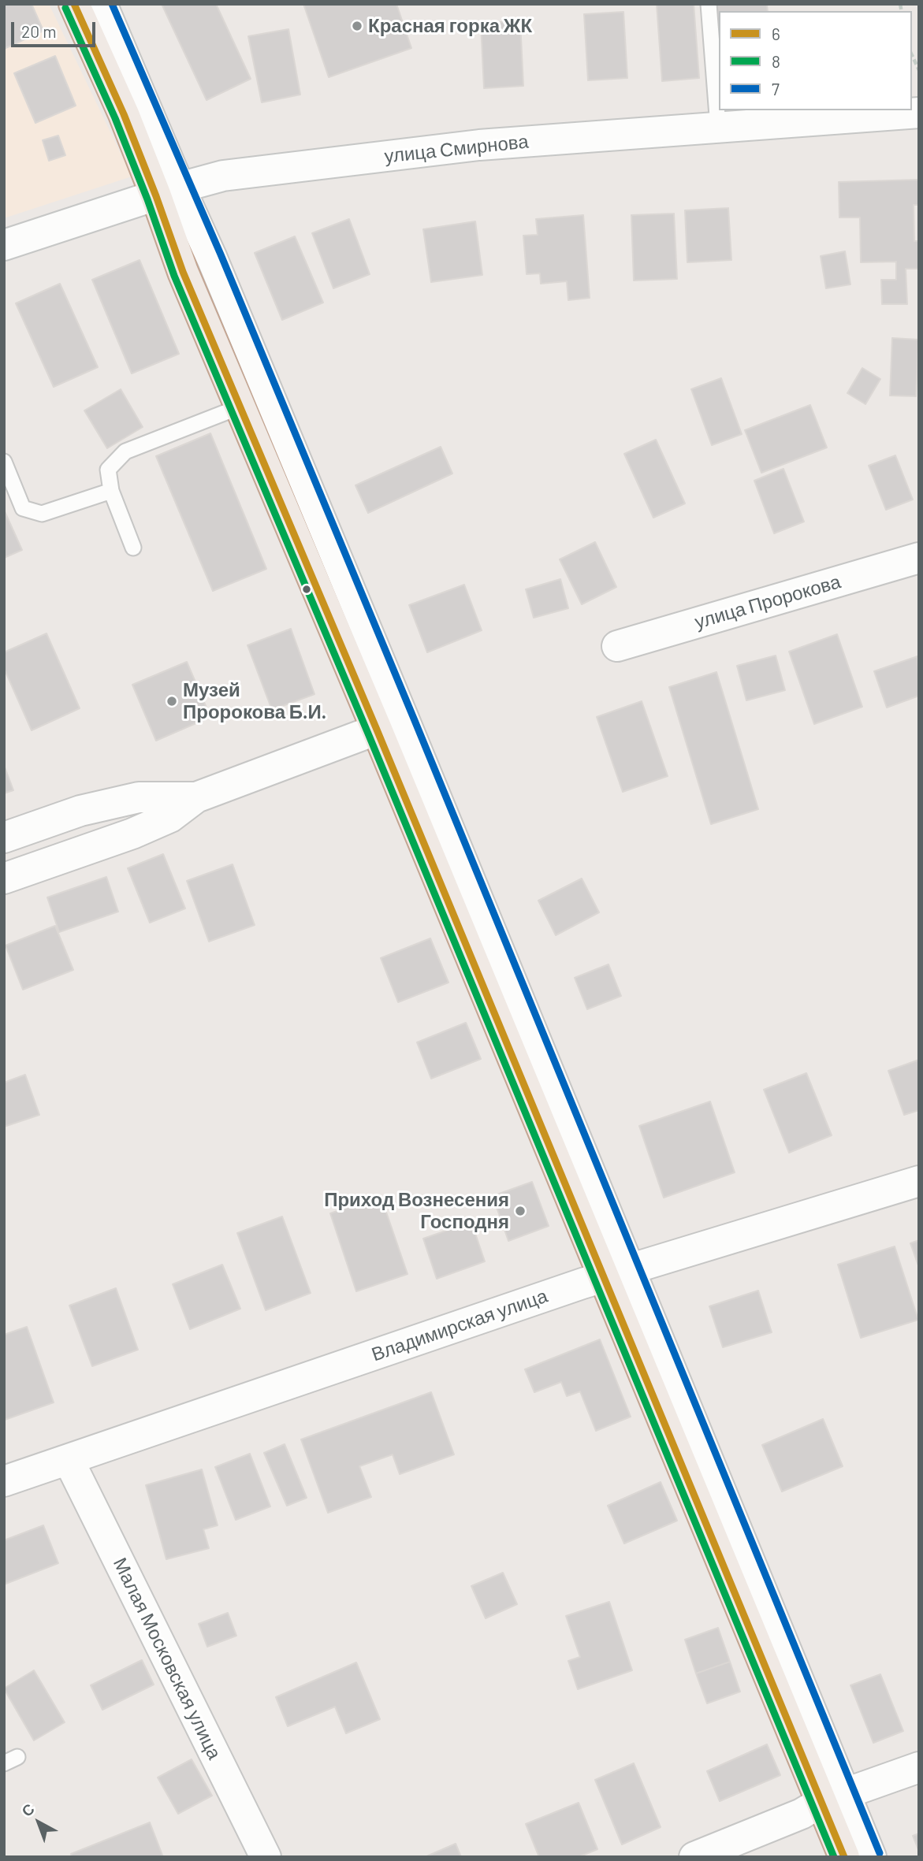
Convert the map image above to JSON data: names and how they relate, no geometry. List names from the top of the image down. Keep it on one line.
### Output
{"streets":{"street":["улица Смирнова","улица Пророкова","Владимирская улица","Малая Московская улица"]},"crossings":[["Владимирская улица","Малая Московская улица"]],"places":["Красная горка ЖК","Музей Пророкова Б.И.","Приход Вознесения Господня"],"lines":["transit line 6","transit line 7","transit line 8"],"legend":["6","8","7"],"scale_bar":"20 m","north":"top left"}
